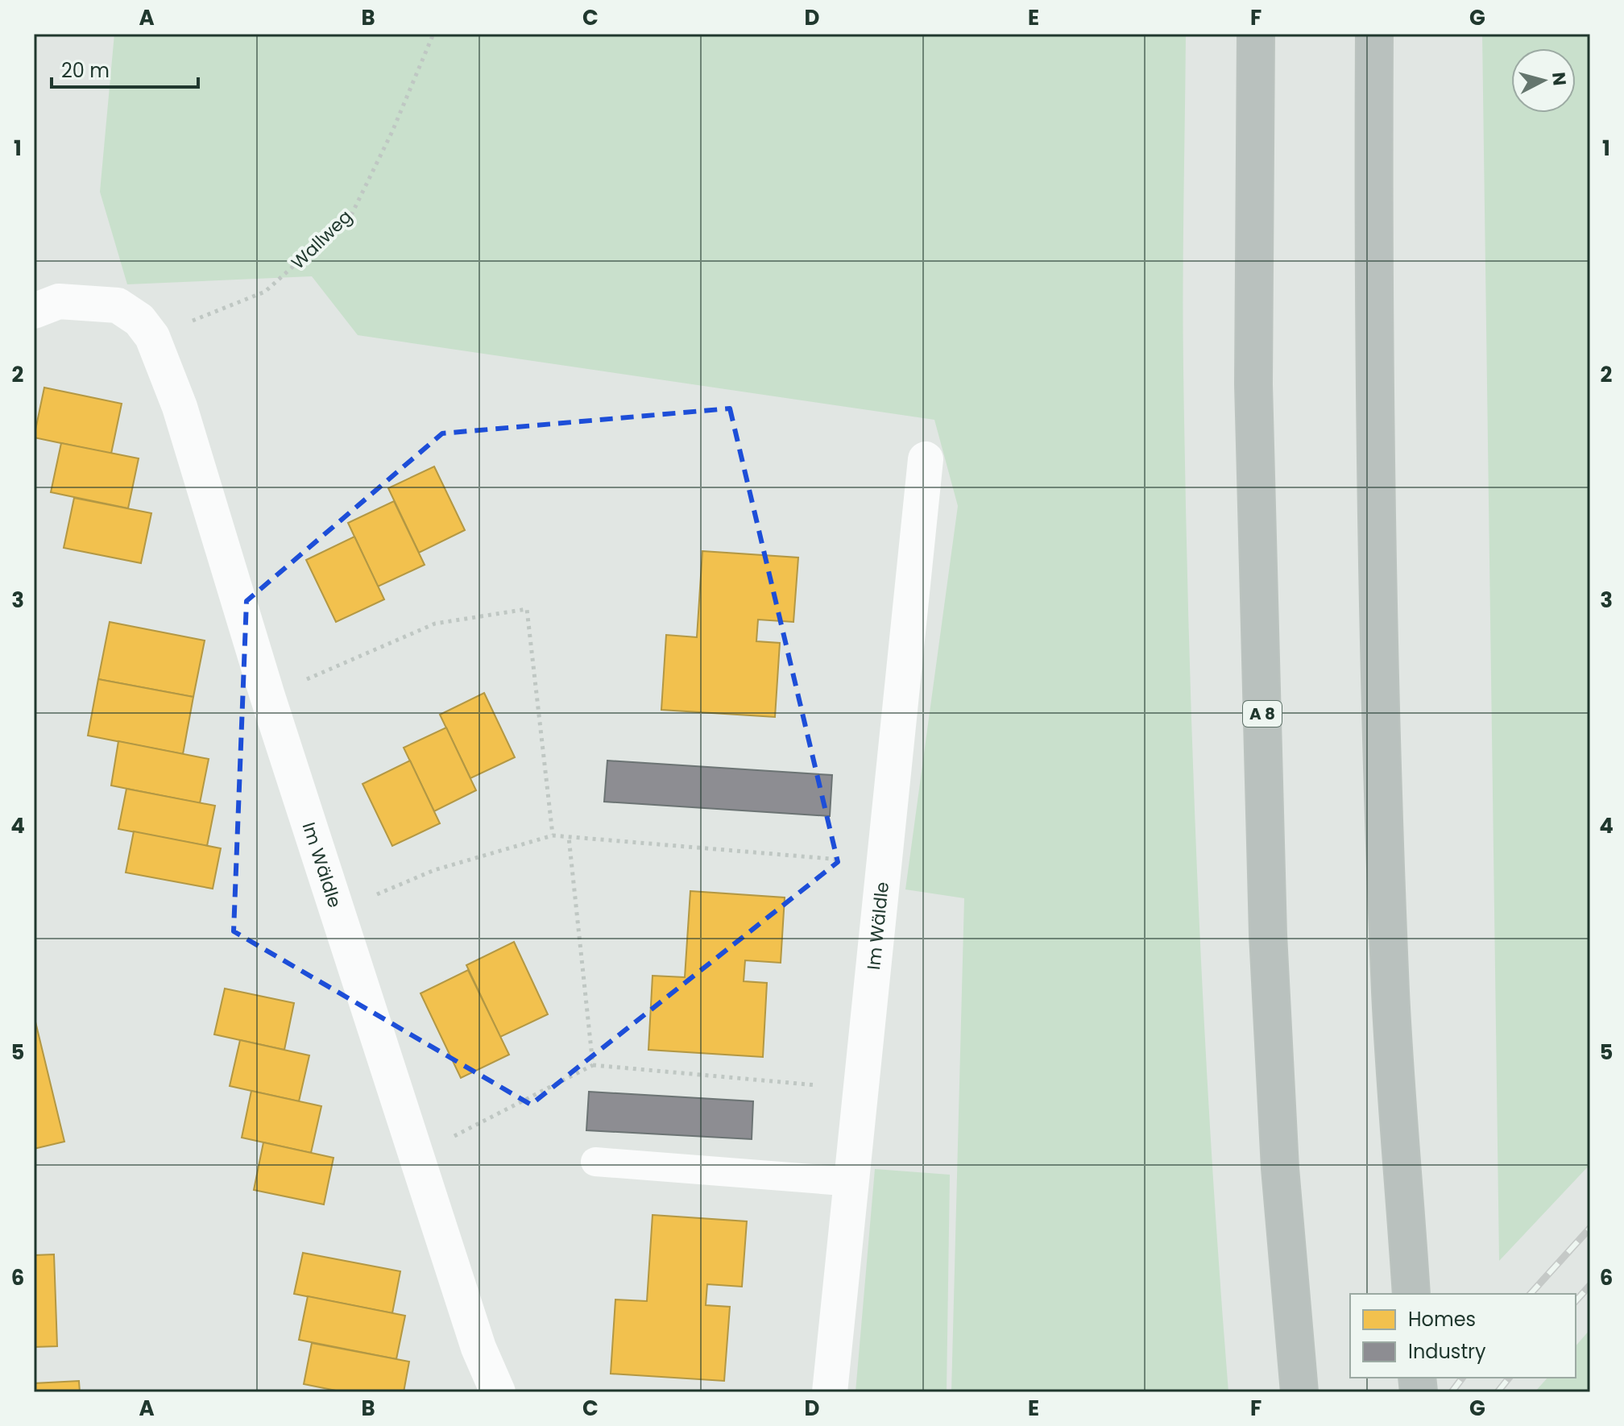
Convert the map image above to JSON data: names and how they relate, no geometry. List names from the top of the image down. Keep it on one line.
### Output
{"streets":{"highway":["A 8"],"street":["Im Wäldle"],"path":["Wallweg"]},"crossings":[["Wallweg","Im Wäldle"]],"legend":["Homes","Industry"],"scale_bar":"20 m","north":"right","grid":{"columns":["A","B","C","D","E","F","G"],"rows":["1","2","3","4","5","6"]}}
